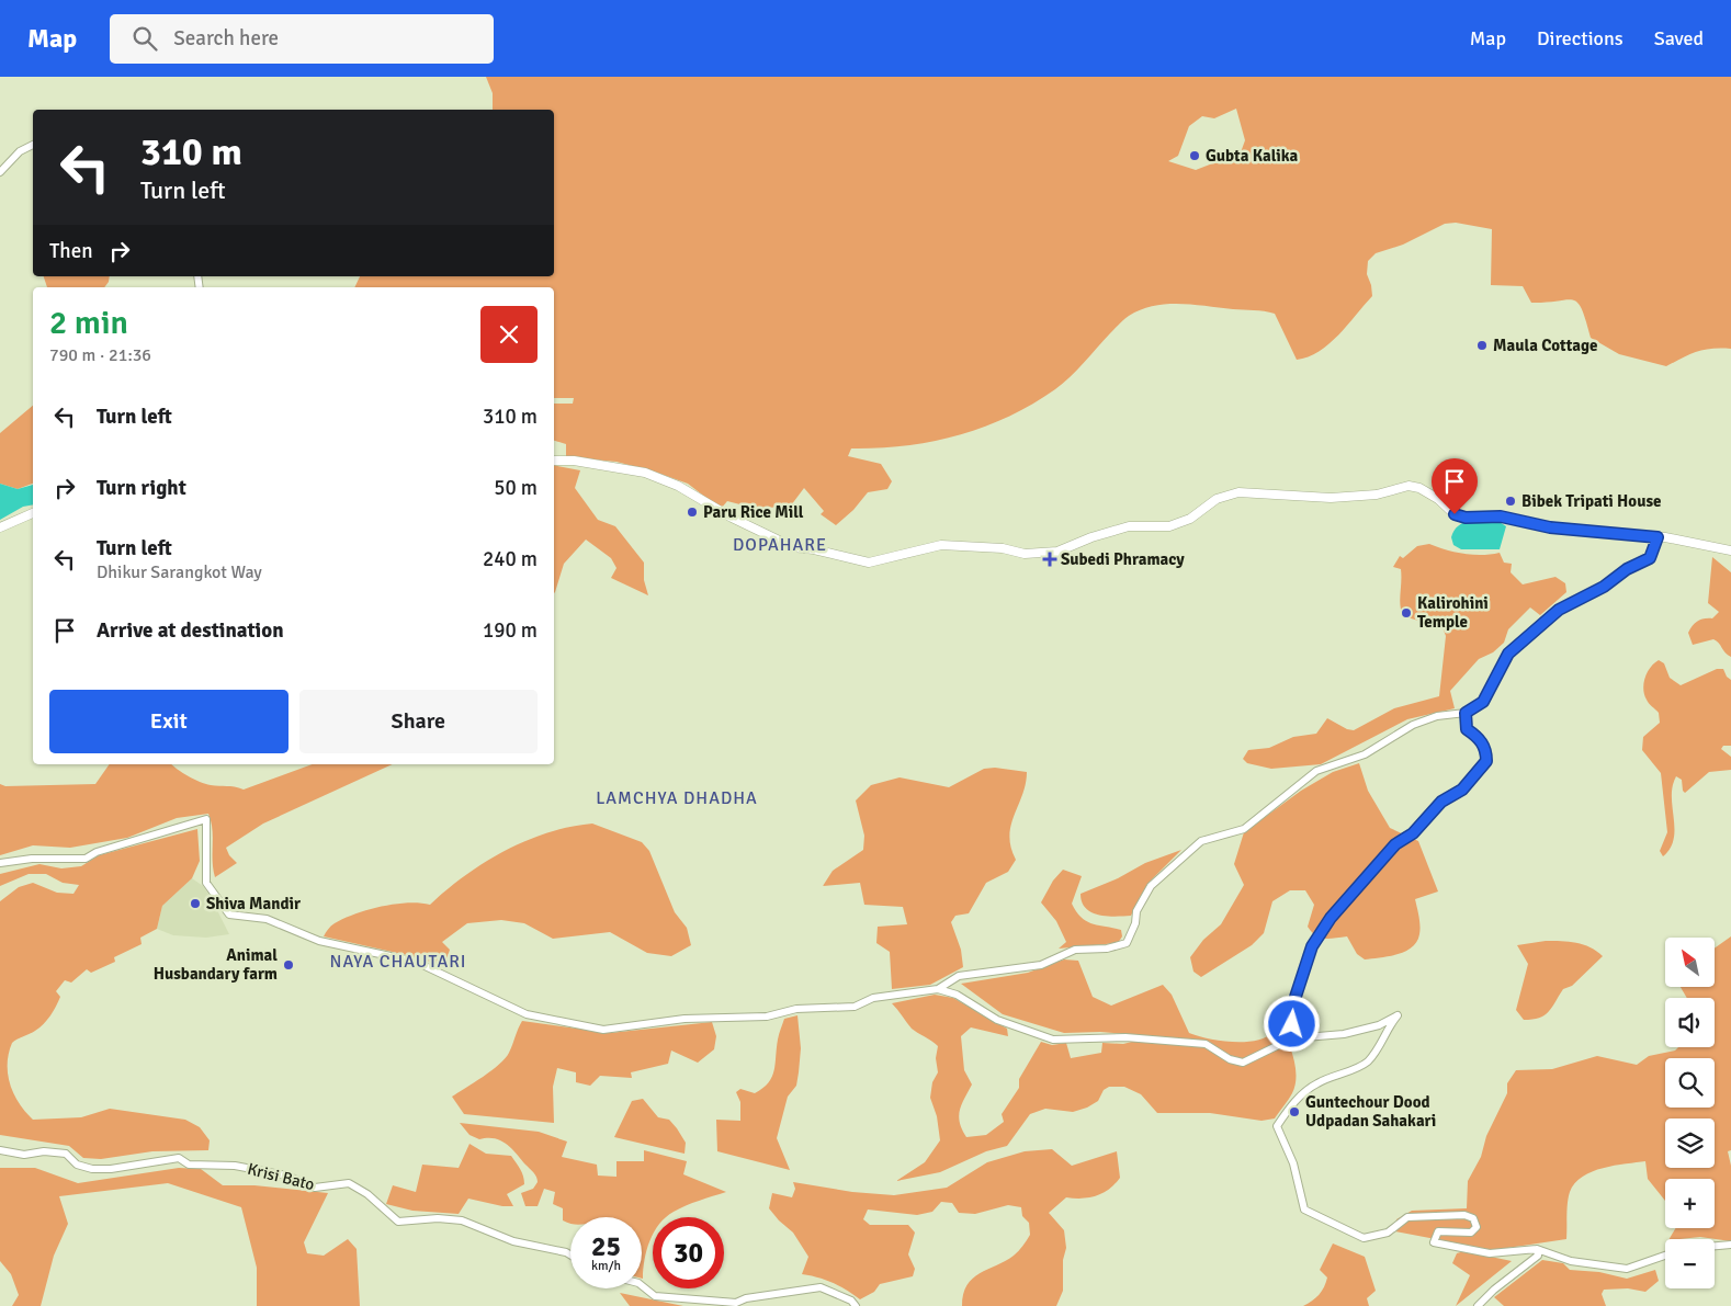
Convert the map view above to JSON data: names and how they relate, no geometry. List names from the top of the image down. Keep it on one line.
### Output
{"streets":{"street":["Krisi Bato"]},"districts":["DOPAHARE","LAMCHYA DHADHA","NAYA CHAUTARI"],"places":{"other":["Gubta Kalika","Maula Cottage","Bibek Tripati House","Paru Rice Mill","Kalirohini Temple","Shiva Mandir","Animal Husbandary farm","Guntechour Dood Udpadan Sahakari"],"health":["Subedi Phramacy"]},"north":"top left","page":{"header":"Map","search":"Search here","nav":["Map","Directions","Saved"],"turn":["310 m","Turn left"],"then":"Then","heading":["2 min","790 m · 21:36"],"list":[{"name":"Turn left","value":"310 m"},{"name":"Turn right","value":"50 m"},{"name":"Turn left","note":"Dhikur Sarangkot Way","value":"240 m"},{"name":"Arrive at destination","value":"190 m"}],"buttons":["Exit","Share"],"map_buttons":["+","−"],"speed":"25 km/h","limit":"30"}}
